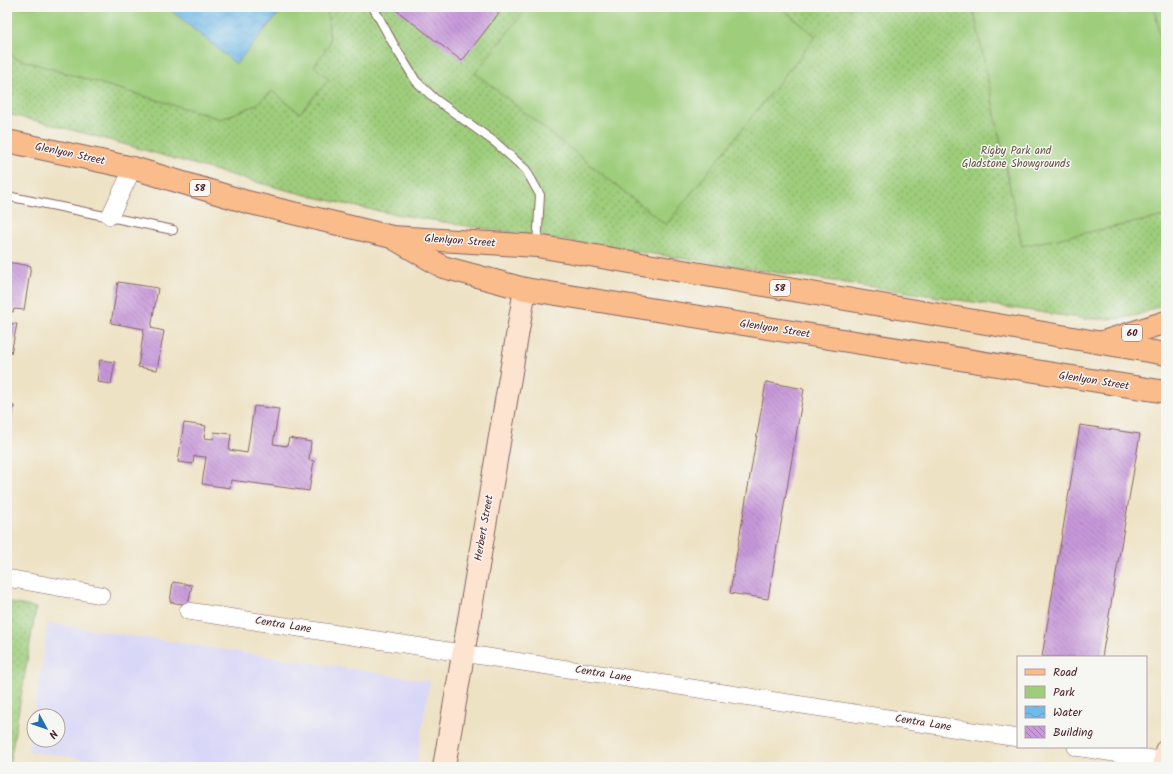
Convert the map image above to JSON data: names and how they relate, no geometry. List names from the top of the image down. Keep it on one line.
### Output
{"streets":{"main road":["Glenlyon Street","58","60"],"street":["Herbert Street","Centra Lane"]},"crossings":[["Glenlyon Street","60"],["Glenlyon Street","Herbert Street"],["Herbert Street","Centra Lane"]],"parks":["Rigby Park and Gladstone Showgrounds"],"legend":["Road","Park","Water","Building"],"north":"bottom right"}
